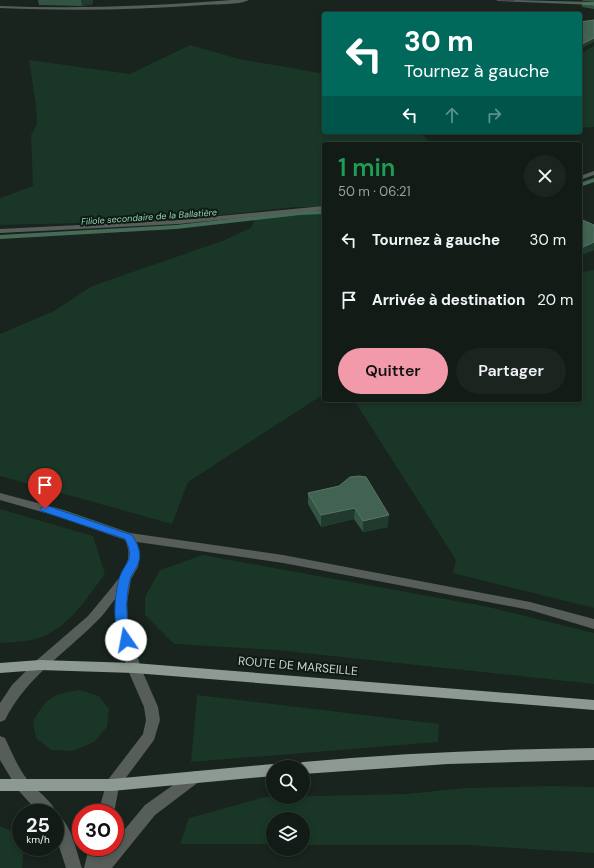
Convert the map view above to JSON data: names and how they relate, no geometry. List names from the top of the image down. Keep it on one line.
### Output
{"streets":{"main road":["ROUTE DE MARSEILLE"]},"water":["Filiole secondaire de la Ballatière"],"page":{"turn":["30 m","Tournez à gauche"],"heading":["1 min","50 m · 06:21"],"list":[{"name":"Tournez à gauche","value":"30 m"},{"name":"Arrivée à destination","value":"20 m"}],"buttons":["Quitter","Partager"],"speed":"25 km/h","limit":"30"}}
